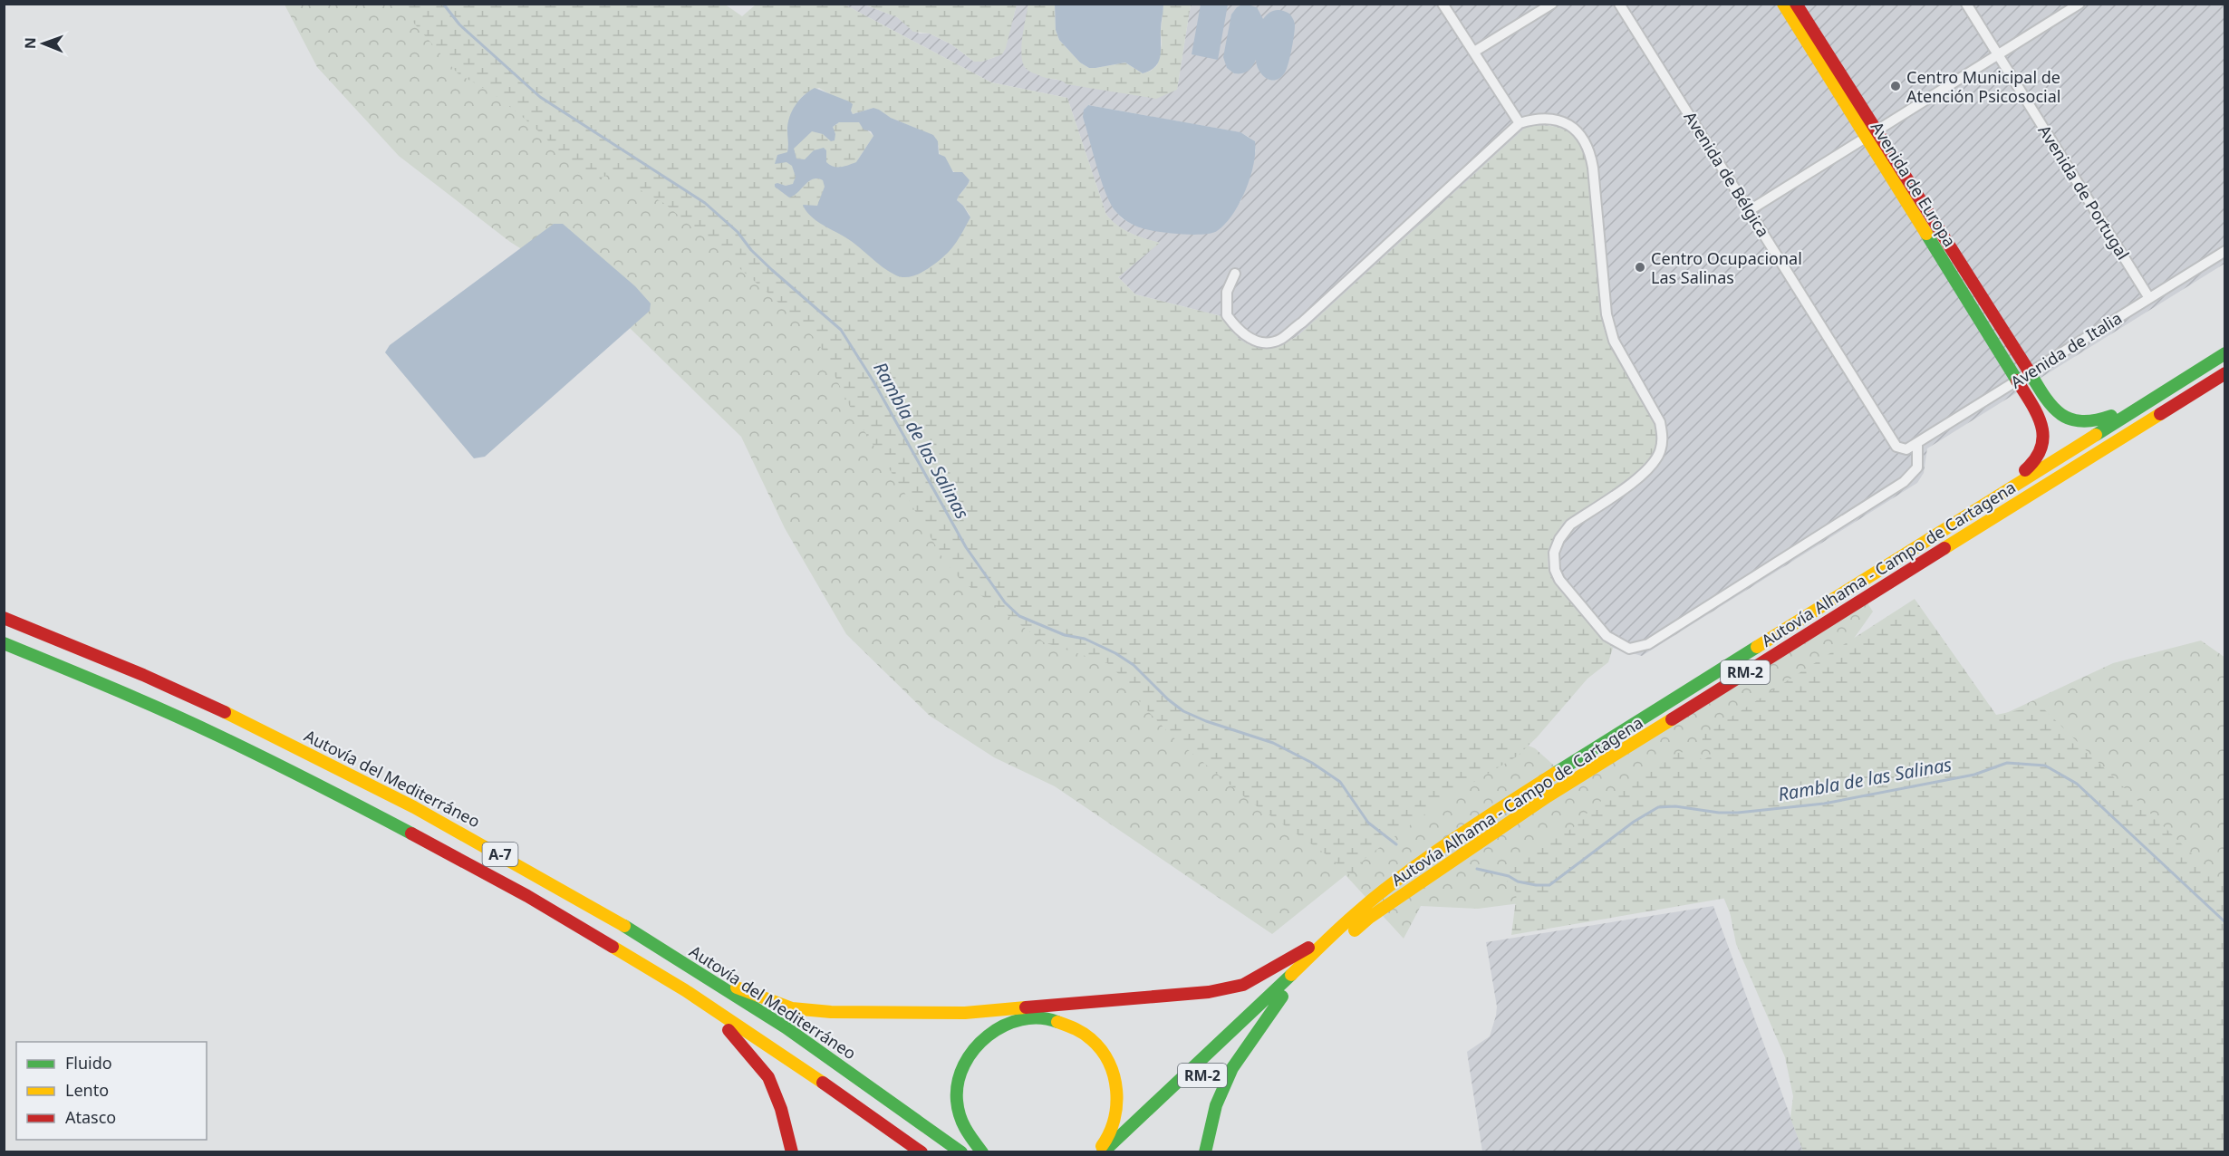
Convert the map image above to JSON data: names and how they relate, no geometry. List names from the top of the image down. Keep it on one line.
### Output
{"streets":{"main road":["Avenida de Europa","Autovía Alhama - Campo de Cartagena","RM-2","Autovía del Mediterráneo","A-7"],"street":["Avenida de Bélgica","Avenida de Portugal","Avenida de Italia"]},"crossings":[["Avenida de Bélgica","Avenida de Italia"],["Avenida de Europa","Avenida de Italia"],["Avenida de Europa","Autovía Alhama - Campo de Cartagena"],["Avenida de Portugal","Avenida de Italia"],["Autovía Alhama - Campo de Cartagena","RM-2"]],"water":["Rambla de las Salinas"],"places":["Centro Municipal de Atención Psicosocial","Centro Ocupacional Las Salinas"],"legend":["Fluido","Lento","Atasco"],"north":"left"}
